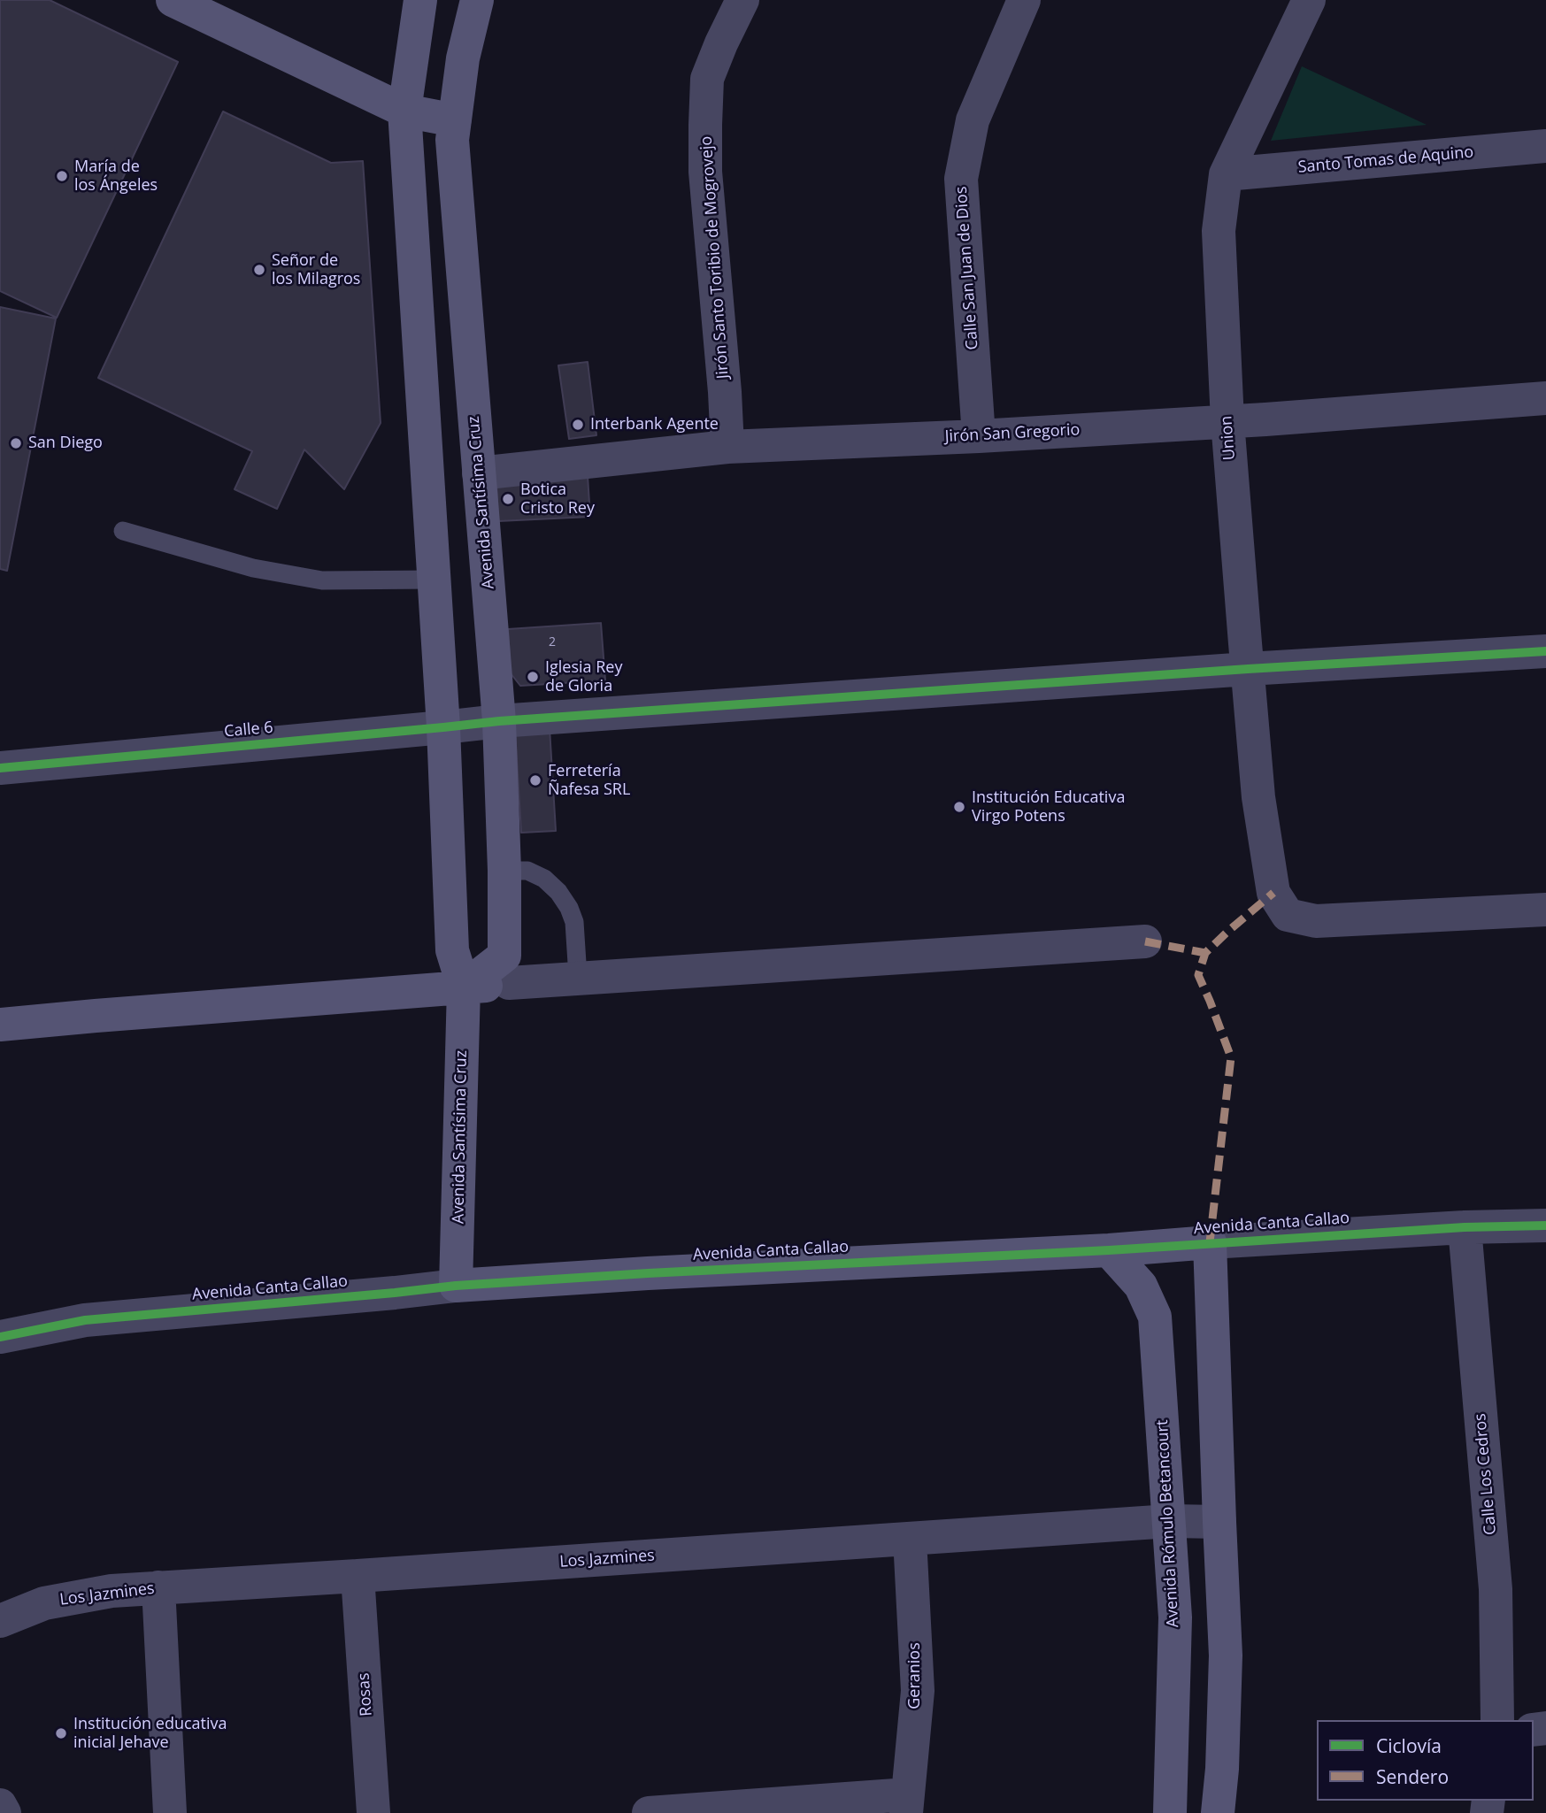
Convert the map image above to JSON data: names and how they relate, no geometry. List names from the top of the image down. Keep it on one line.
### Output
{"streets":{"street":["Santo Tomas de Aquino","Jirón Santo Toribio de Mogrovejo","Calle San Juan de Dios","Jirón San Gregorio","Union","Avenida Santísima Cruz","Calle 6","Avenida Canta Callao","Calle Los Cedros","Avenida Rómulo Betancourt","Los Jazmines","Geranios","Rosas"]},"crossings":[["Santo Tomas de Aquino","Union"],["Jirón Santo Toribio de Mogrovejo","Jirón San Gregorio"],["Calle San Juan de Dios","Jirón San Gregorio"],["Jirón San Gregorio","Union"],["Jirón San Gregorio","Avenida Santísima Cruz"],["Union","Calle 6"],["Avenida Santísima Cruz","Calle 6"],["Avenida Santísima Cruz","Avenida Canta Callao"],["Avenida Canta Callao","Calle Los Cedros"],["Avenida Canta Callao","Avenida Rómulo Betancourt"],["Avenida Rómulo Betancourt","Los Jazmines"],["Los Jazmines","Geranios"],["Los Jazmines","Rosas"]],"places":["María de los Ángeles","Señor de los Milagros","Interbank Agente","San Diego","Botica Cristo Rey","Iglesia Rey de Gloria","Ferretería Ñafesa SRL","Institución Educativa Virgo Potens","Institución educativa inicial Jehave"],"house_numbers":["2"],"legend":["Ciclovía","Sendero"]}
